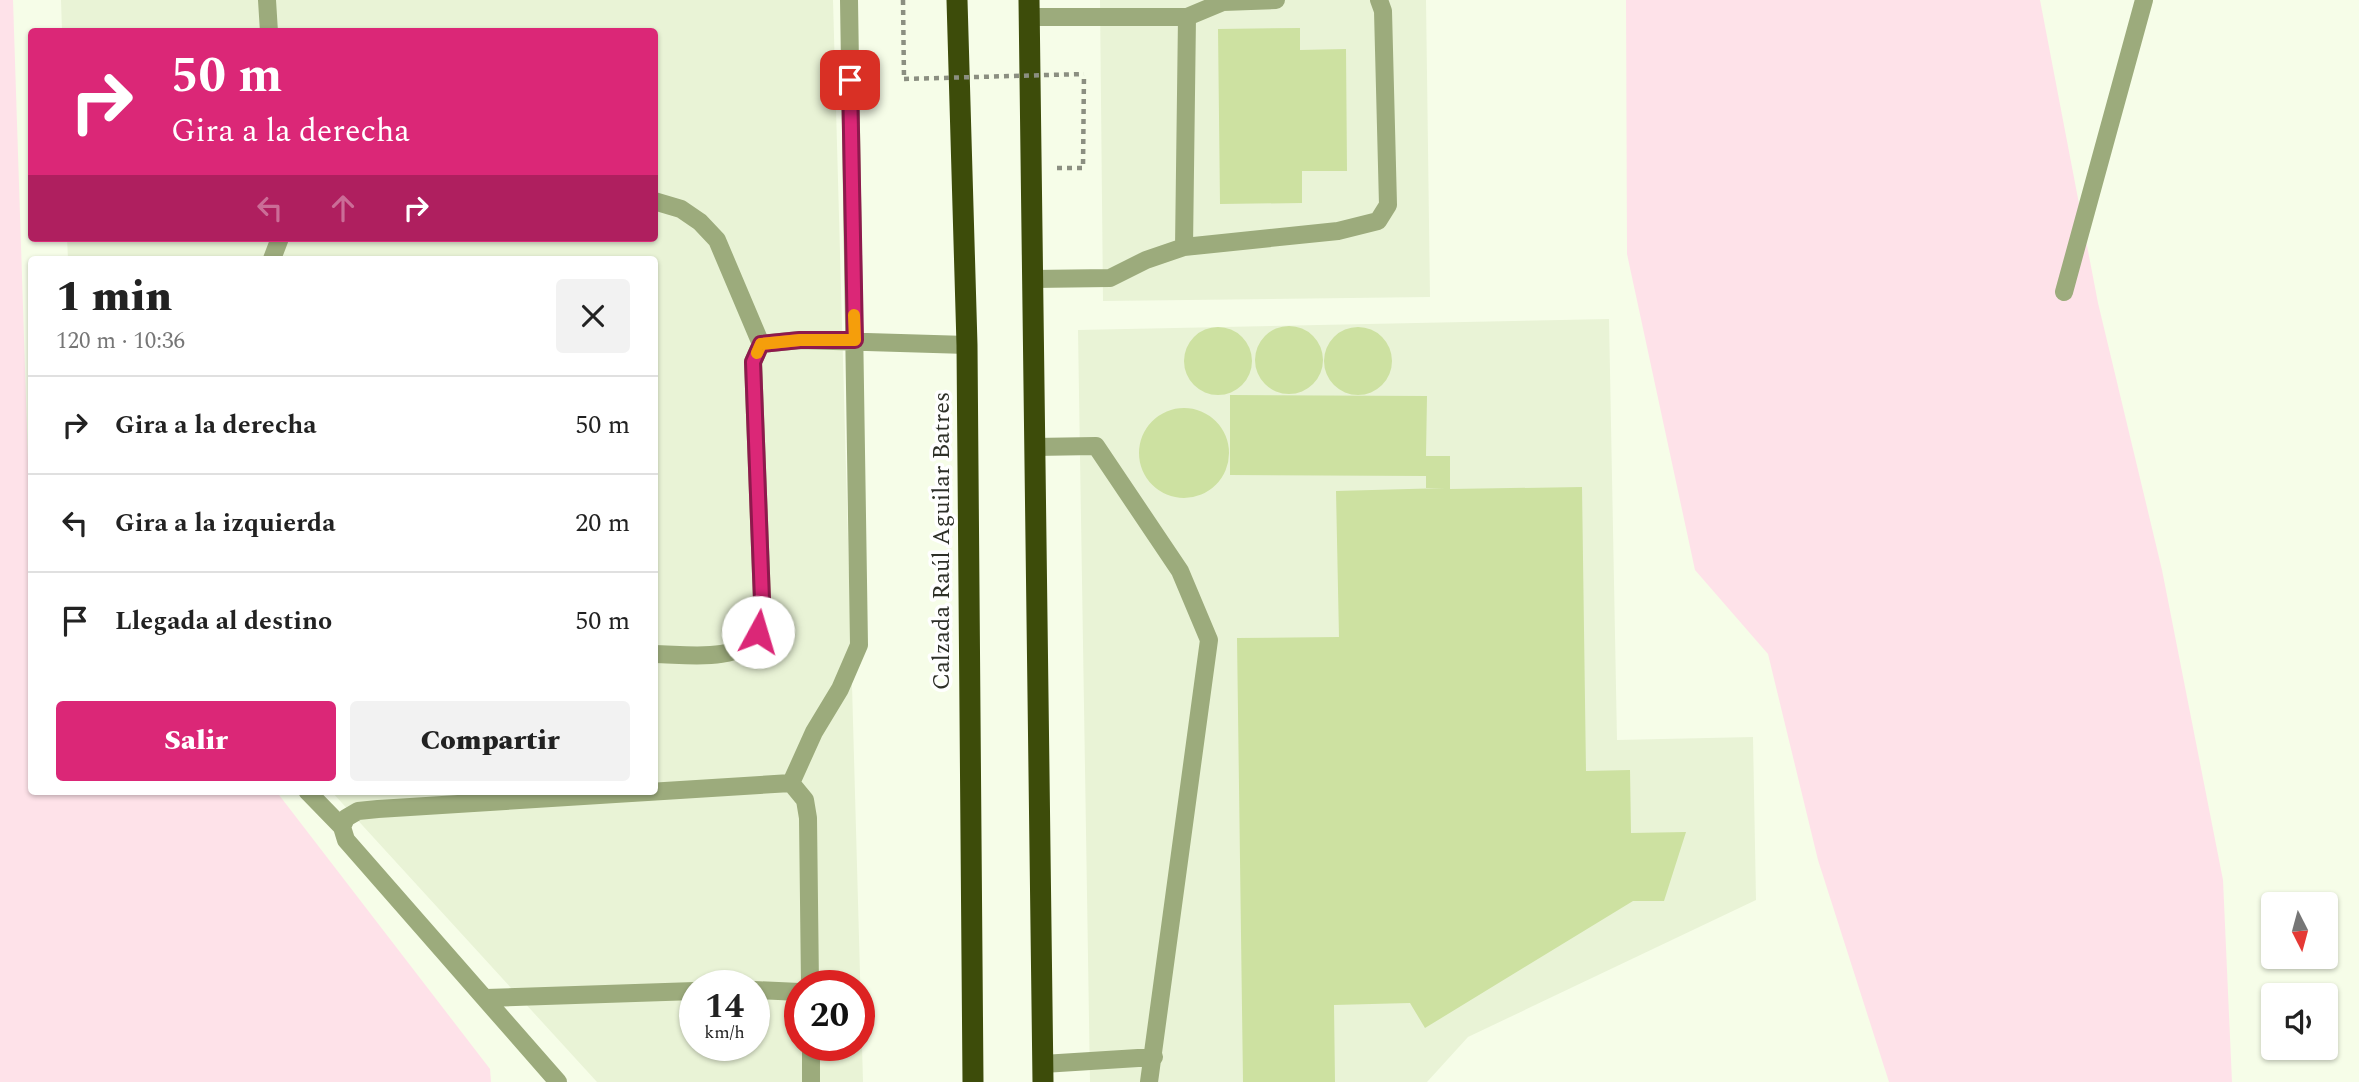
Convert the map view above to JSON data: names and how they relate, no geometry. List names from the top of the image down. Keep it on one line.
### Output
{"streets":{"highway":["Calzada Raúl Aguilar Batres"]},"north":"bottom","page":{"turn":["50 m","Gira a la derecha"],"heading":["1 min","120 m · 10:36"],"list":[{"name":"Gira a la derecha","value":"50 m"},{"name":"Gira a la izquierda","value":"20 m"},{"name":"Llegada al destino","value":"50 m"}],"buttons":["Salir","Compartir"],"speed":"14 km/h","limit":"20"}}
